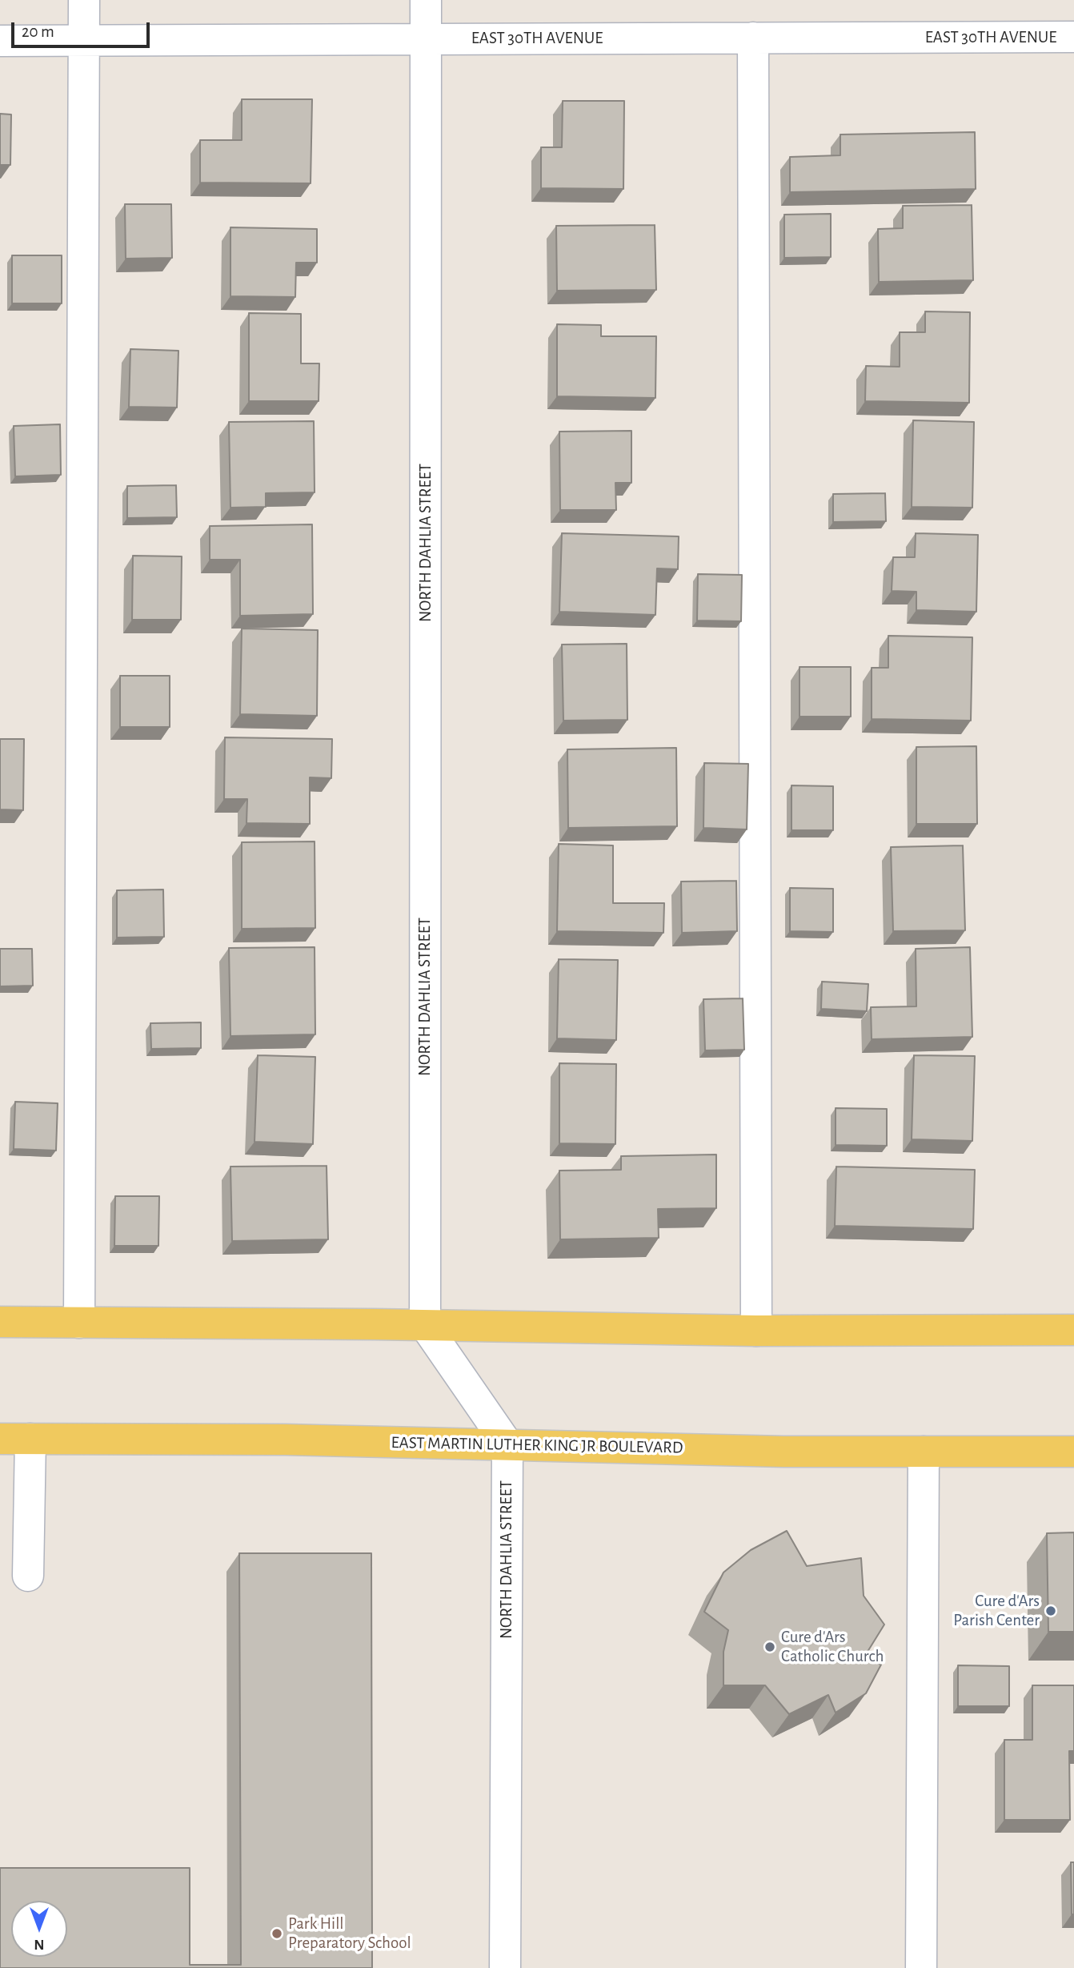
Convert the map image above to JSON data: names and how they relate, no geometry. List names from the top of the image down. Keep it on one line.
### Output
{"streets":{"main road":["EAST MARTIN LUTHER KING JR BOULEVARD"],"street":["EAST 30TH AVENUE","NORTH DAHLIA STREET"]},"crossings":[["EAST 30TH AVENUE","NORTH DAHLIA STREET"],["NORTH DAHLIA STREET","EAST MARTIN LUTHER KING JR BOULEVARD"]],"places":["Cure d'Ars Parish Center","Cure d'Ars Catholic Church","Park Hill Preparatory School"],"scale_bar":"20 m","north":"bottom"}
